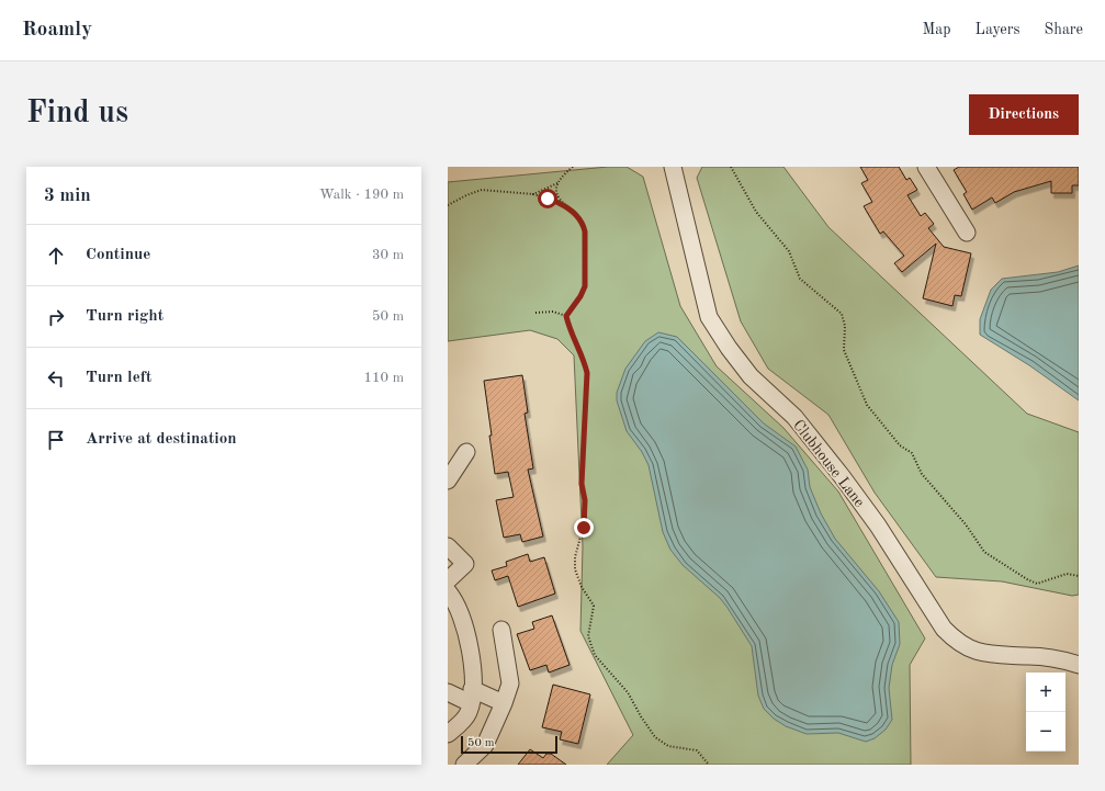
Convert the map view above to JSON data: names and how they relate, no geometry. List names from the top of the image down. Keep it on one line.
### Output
{"streets":{"street":["Clubhouse Lane"]},"scale_bar":"50 m","page":{"header":"Roamly","nav":["Map","Layers","Share"],"buttons":"Directions","title":"Find us","heading":["3 min","Walk · 190 m"],"list":[["Continue","30 m"],["Turn right","50 m"],["Turn left","110 m"],"Arrive at destination"],"map_buttons":["+","−"],"scale":"50 m"}}
